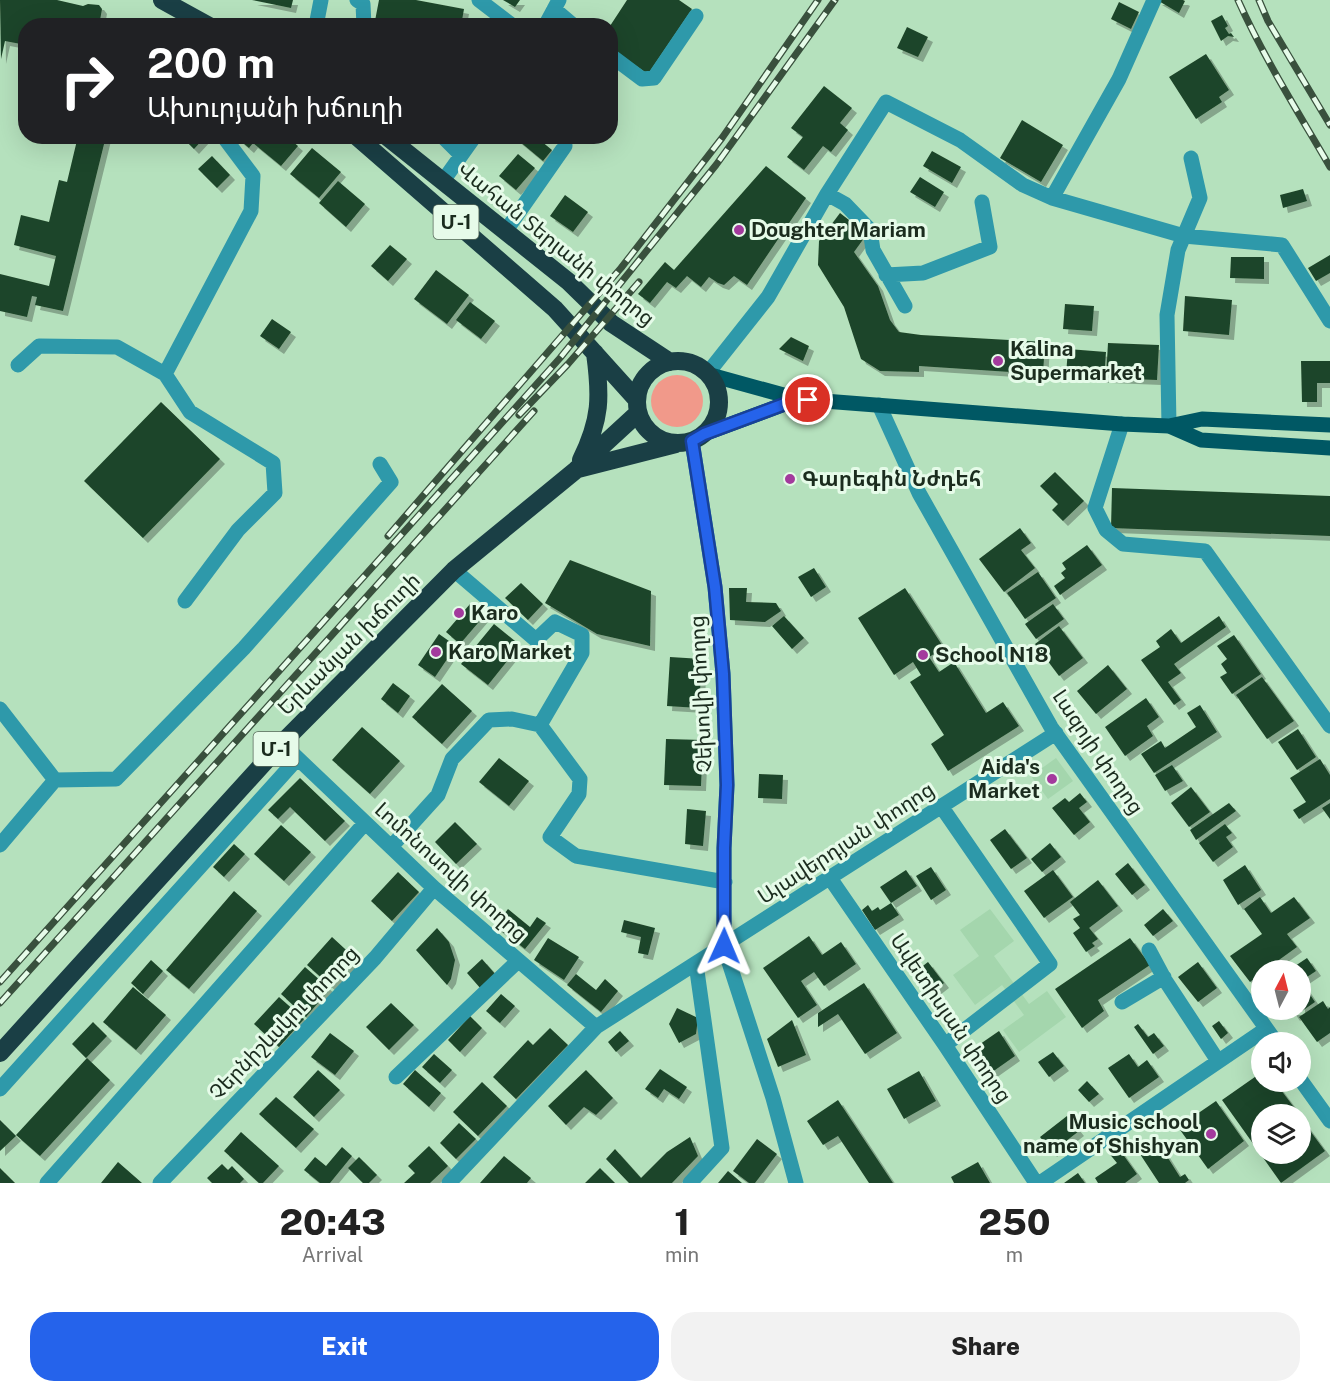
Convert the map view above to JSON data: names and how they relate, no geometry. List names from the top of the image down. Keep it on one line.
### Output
{"streets":{"highway":["Մ-1","Վահան Տերյանի փողոց","Երևանյան խճուղի"],"street":["Չեխովի փողոց","Լազոյի փողոց","Ալավերդյան փողոց","Լոմոնոսովի փողոց","Ավետիսյան փողոց","Չերնիշևսկու փողոց"]},"crossings":[["Մ-1","Վահան Տերյանի փողոց"],["Մ-1","Երևանյան խճուղի"],["Մ-1","Չեխովի փողոց"],["Վահան Տերյանի փողոց","Երևանյան խճուղի"],["Վահան Տերյանի փողոց","Չեխովի փողոց"],["Երևանյան խճուղի","Չեխովի փողոց"],["Երևանյան խճուղի","Լոմոնոսովի փողոց"],["Չեխովի փողոց","Ալավերդյան փողոց"],["Լազոյի փողոց","Ալավերդյան փողոց"],["Ալավերդյան փողոց","Լոմոնոսովի փողոց"],["Ալավերդյան փողոց","Ավետիսյան փողոց"],["Լոմոնոսովի փողոց","Չերնիշևսկու փողոց"]],"places":["Doughter Mariam","Kalina Supermarket","Գարեգին Նժդեհ","Karo","Karo Market","School N18","Aida's Market","Music school name of Shishyan"],"north":"top","page":{"turn":["200 m","Ախուրյանի խճուղի"],"eta":["20:43","Arrival","1","min","250","m"],"buttons":["Exit","Share"]}}
